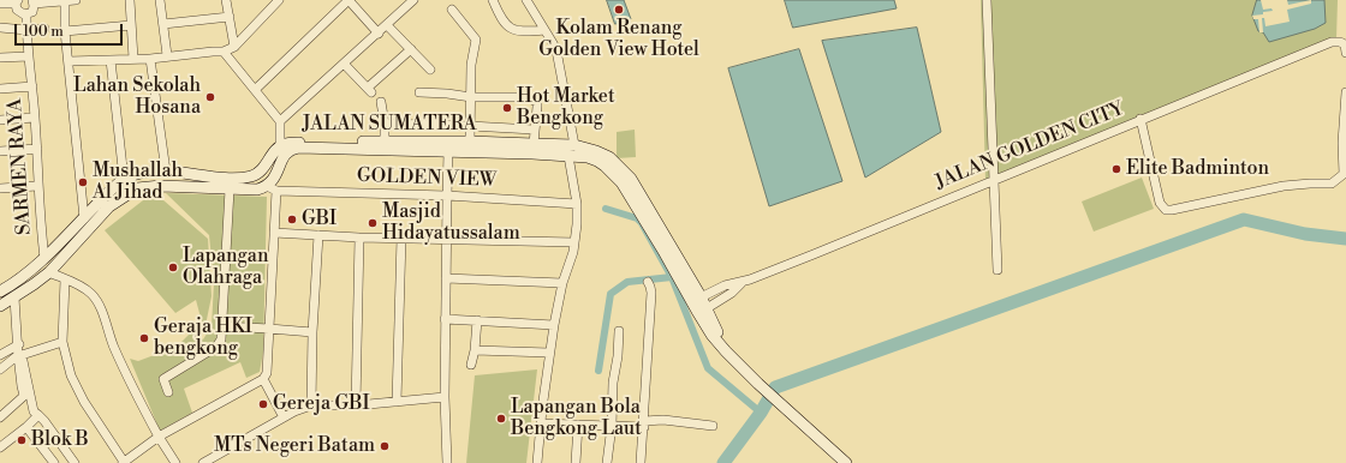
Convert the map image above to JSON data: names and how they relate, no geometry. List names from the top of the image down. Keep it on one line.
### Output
{"streets":{"main road":["JALAN SUMATERA"],"street":["JALAN GOLDEN CITY","SARMEN RAYA","GOLDEN VIEW"]},"crossings":[["JALAN SUMATERA","JALAN GOLDEN CITY"],["JALAN SUMATERA","SARMEN RAYA"],["JALAN SUMATERA","GOLDEN VIEW"]],"places":["Kolam Renang Golden View Hotel","Lahan Sekolah Hosana","Hot Market Bengkong","Elite Badminton","Mushallah Al Jihad","GBI","Masjid Hidayatussalam","Lapangan Olahraga","Geraja HKI bengkong","Gereja GBI","Lapangan Bola Bengkong Laut","Blok B","MTs Negeri Batam"],"scale_bar":"100 m"}
